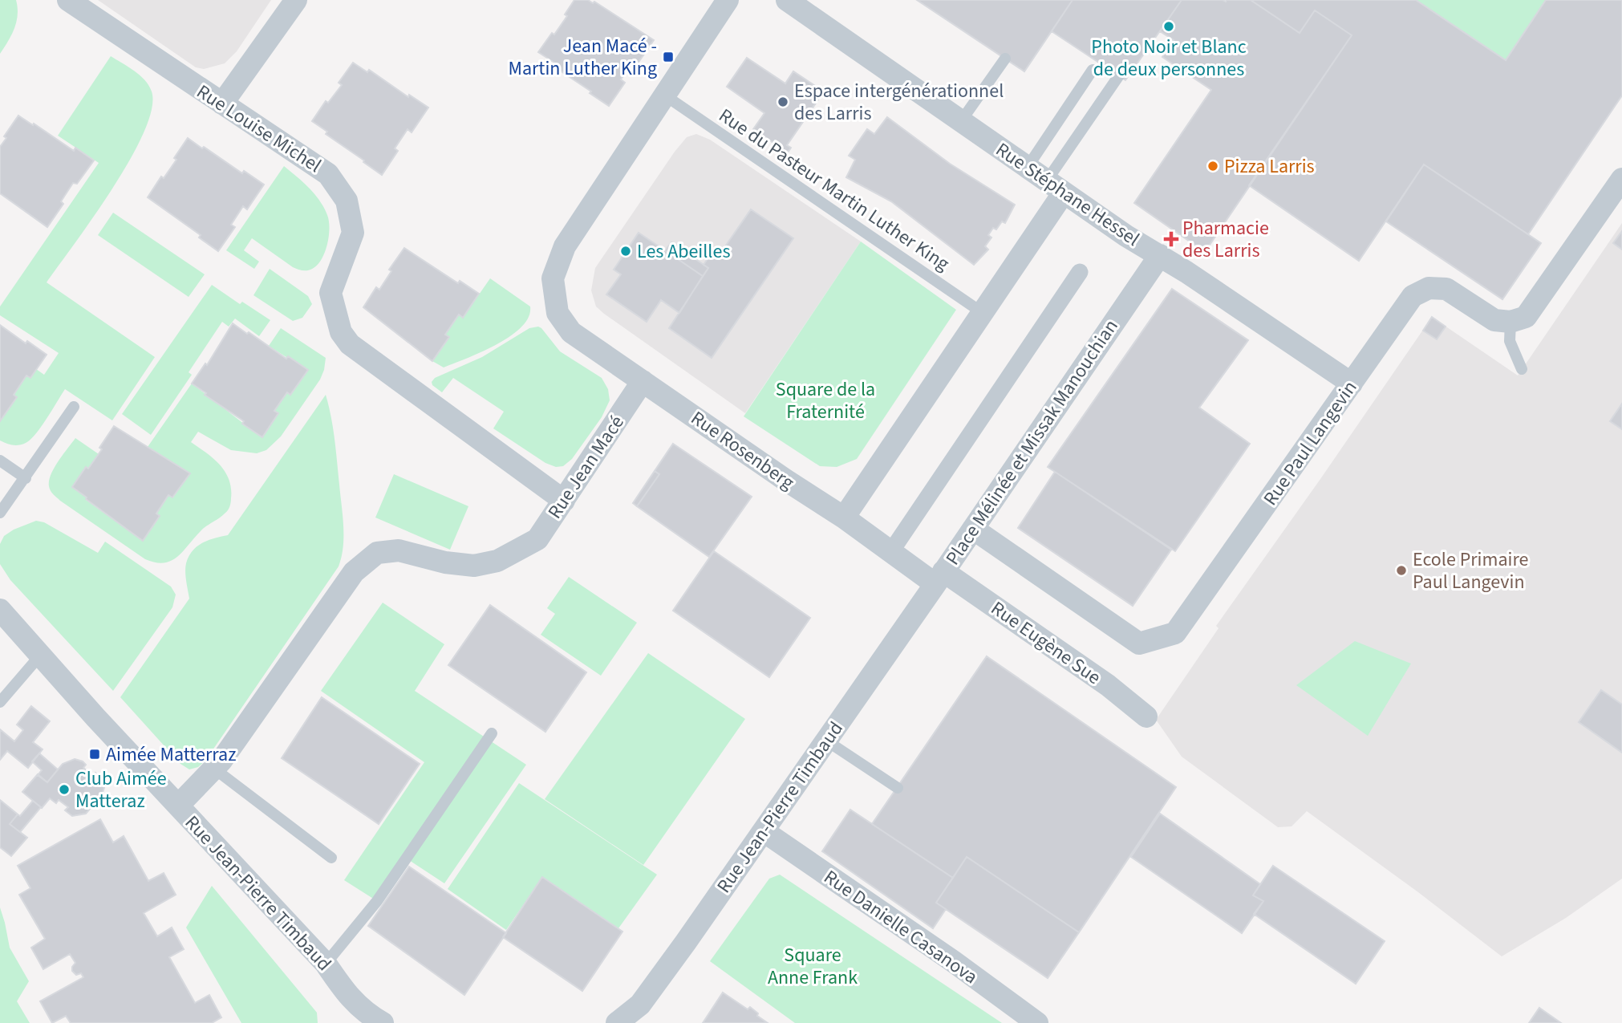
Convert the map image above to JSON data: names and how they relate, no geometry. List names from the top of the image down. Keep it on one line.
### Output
{"streets":{"street":["Rue Louise Michel","Rue Stéphane Hessel","Place Mélinée et Missak Manouchian","Rue Paul Langevin","Rue Rosenberg","Rue Jean Macé","Rue Eugène Sue","Rue Jean-Pierre Timbaud","Rue Danielle Casanova"],"lane":["Rue du Pasteur Martin Luther King"]},"crossings":[["Rue Louise Michel","Rue Jean Macé"],["Rue Stéphane Hessel","Place Mélinée et Missak Manouchian"],["Rue Stéphane Hessel","Rue Paul Langevin"],["Place Mélinée et Missak Manouchian","Rue Paul Langevin"],["Place Mélinée et Missak Manouchian","Rue Rosenberg"],["Place Mélinée et Missak Manouchian","Rue Eugène Sue"],["Place Mélinée et Missak Manouchian","Rue Jean-Pierre Timbaud"],["Rue Rosenberg","Rue Jean Macé"],["Rue Jean Macé","Rue Jean-Pierre Timbaud"],["Rue Eugène Sue","Rue Jean-Pierre Timbaud"],["Rue Jean-Pierre Timbaud","Rue Danielle Casanova"]],"parks":["Square de la Fraternité","Square Anne Frank"],"places":{"other":["Photo Noir et Blanc de deux personnes","Espace intergénérationnel des Larris","Pizza Larris","Les Abeilles","Ecole Primaire Paul Langevin","Club Aimée Matteraz"],"transit":["Jean Macé - Martin Luther King","Aimée Matterraz"],"health":["Pharmacie des Larris"]}}
